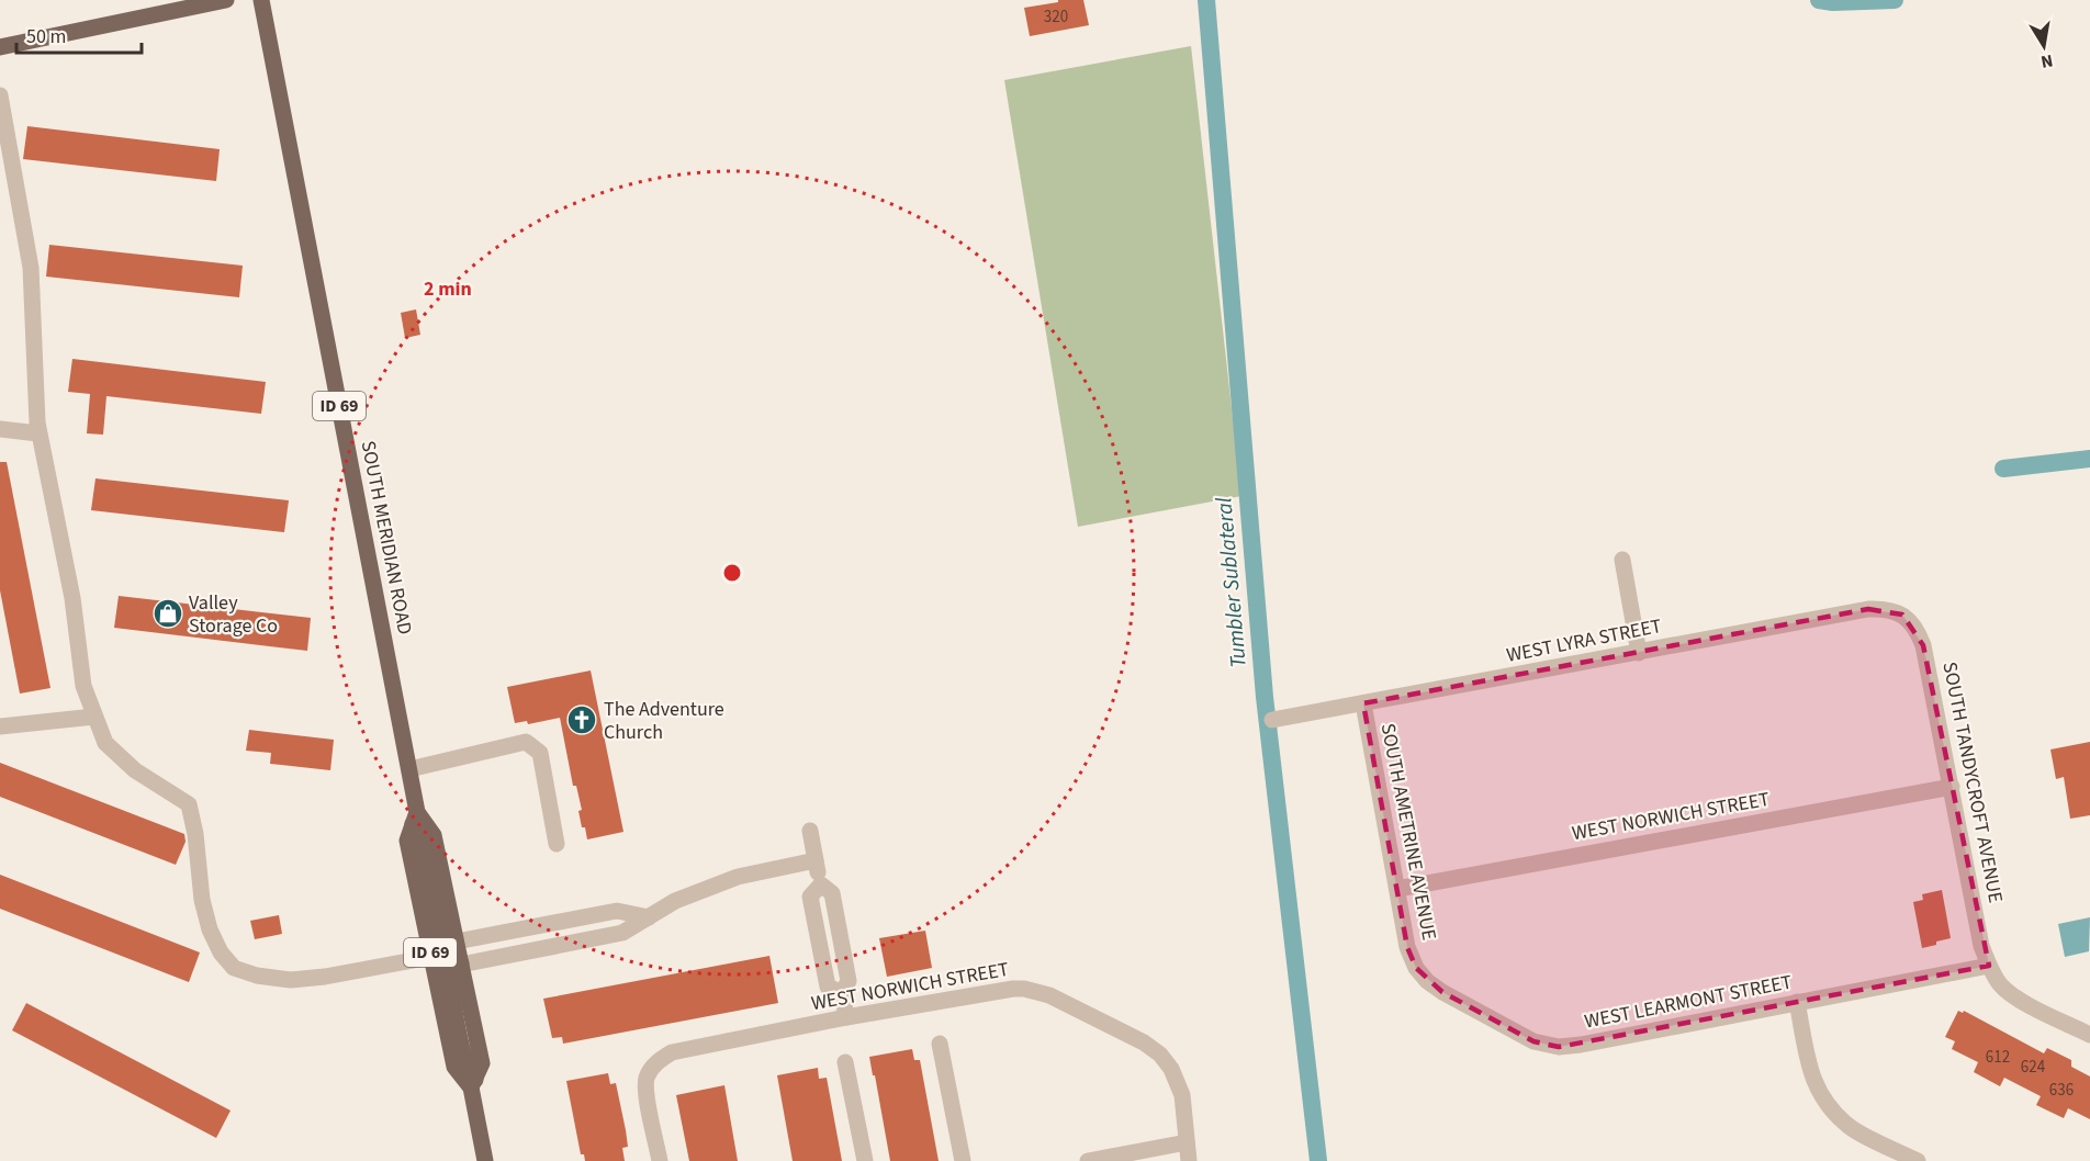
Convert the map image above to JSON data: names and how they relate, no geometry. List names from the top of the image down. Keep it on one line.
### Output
{"streets":{"main road":["ID 69","SOUTH MERIDIAN ROAD"],"street":["WEST LYRA STREET","SOUTH TANDYCROFT AVENUE","WEST NORWICH STREET","SOUTH AMETRINE AVENUE","WEST LEARMONT STREET"]},"crossings":[["WEST LYRA STREET","SOUTH TANDYCROFT AVENUE"],["WEST LYRA STREET","SOUTH AMETRINE AVENUE"],["SOUTH TANDYCROFT AVENUE","WEST NORWICH STREET"],["SOUTH TANDYCROFT AVENUE","WEST LEARMONT STREET"],["WEST NORWICH STREET","SOUTH AMETRINE AVENUE"],["SOUTH AMETRINE AVENUE","WEST LEARMONT STREET"]],"water":["Tumbler Sublateral"],"places":{"shop":["Valley Storage Co"],"church":["The Adventure Church"]},"house_numbers":["320","612","624","636"],"scale_bar":"50 m","north":"bottom","rings":["2 min"]}
